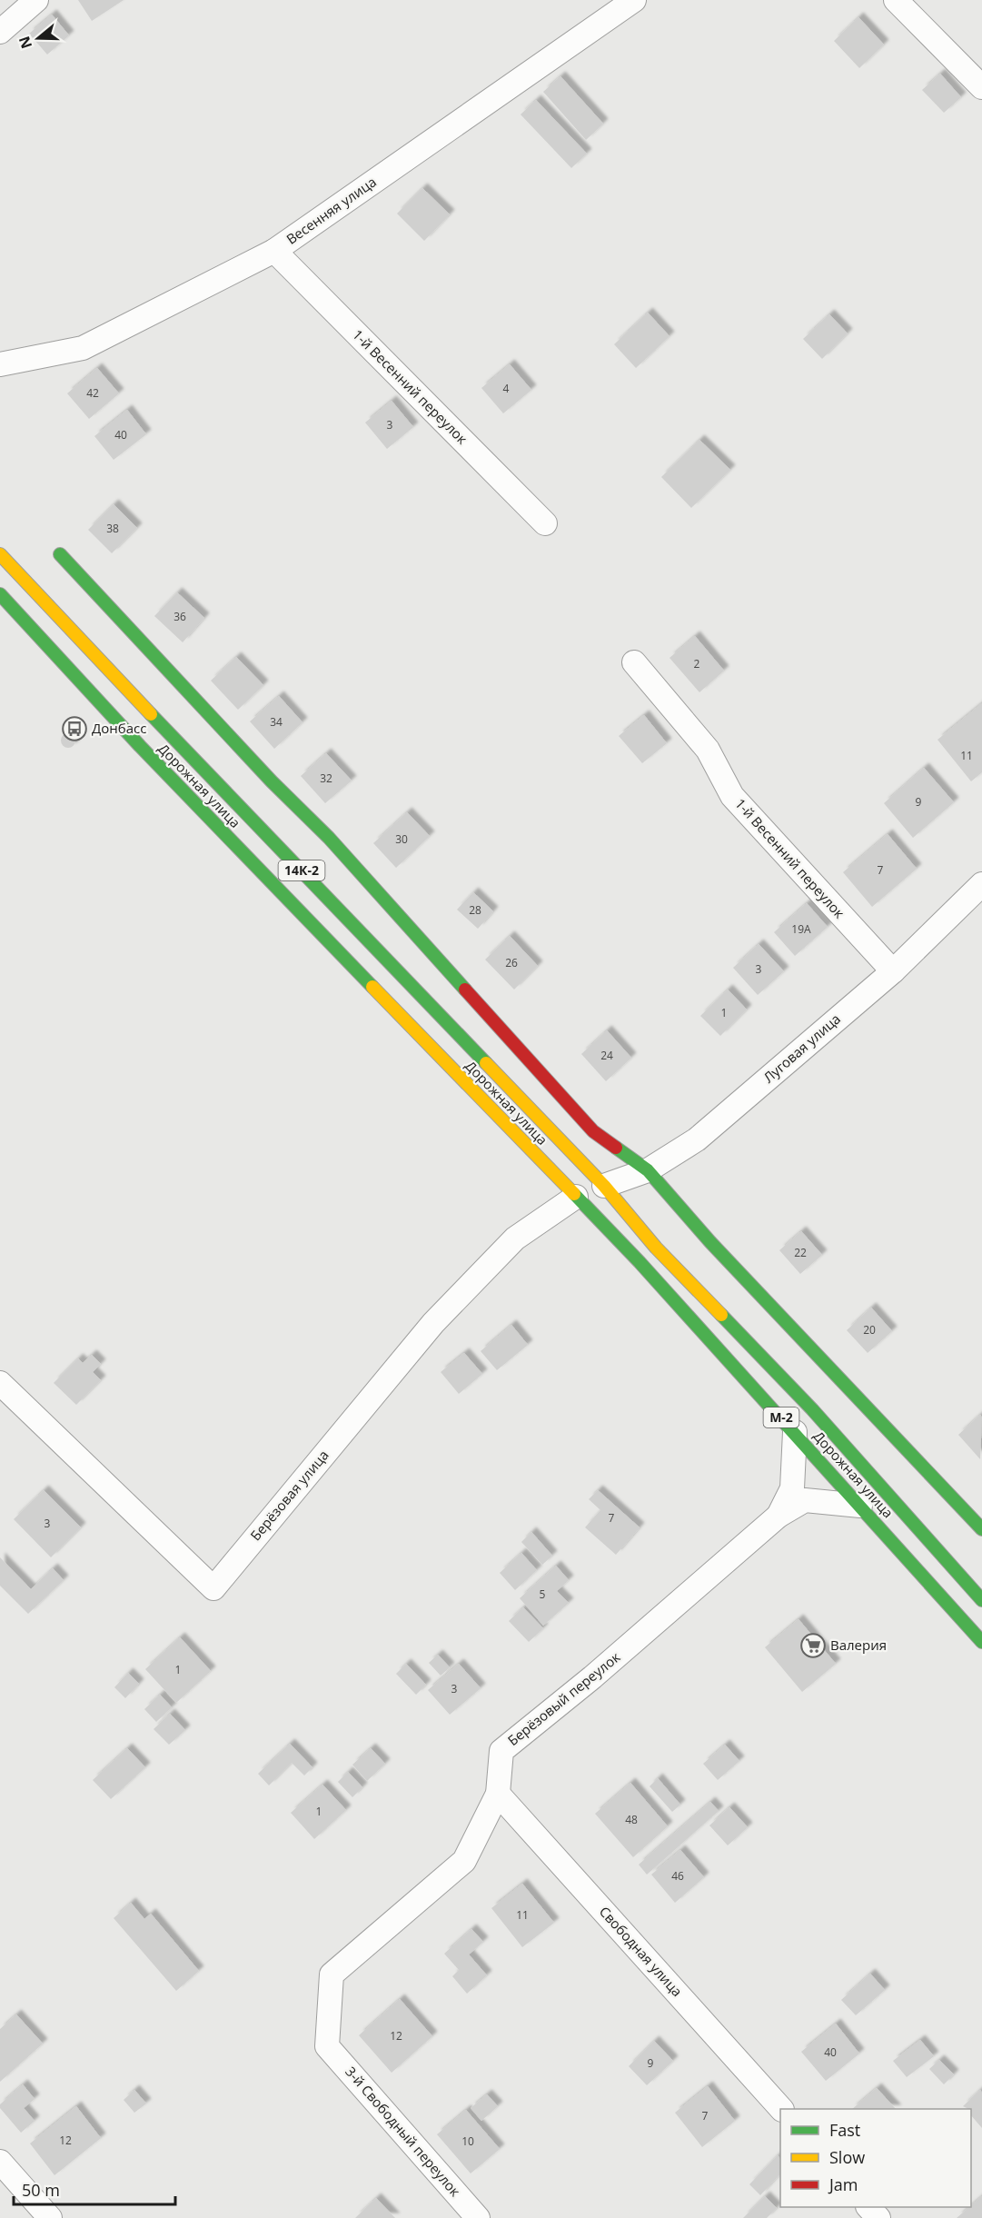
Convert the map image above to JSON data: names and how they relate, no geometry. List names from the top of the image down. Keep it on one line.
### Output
{"streets":{"main road":["Дорожная улица","14К-2","М-2"],"street":["Весенняя улица","1-й Весенний переулок","Луговая улица","Берёзовая улица","Берёзовый переулок","Свободная улица","3-й Свободный переулок"]},"crossings":[["Весенняя улица","1-й Весенний переулок"],["1-й Весенний переулок","Луговая улица"],["Дорожная улица","Луговая улица"],["Дорожная улица","Берёзовая улица"],["Дорожная улица","Берёзовый переулок"],["Берёзовый переулок","Свободная улица"],["Берёзовый переулок","3-й Свободный переулок"]],"places":{"bus stop":["Донбасс"],"supermarket":["Валерия"]},"house_numbers":["4","42","3","40","38","36","2","34","11","32","9","30","7","28","19А","26","3","1","24","22","20","7","3","5","1","3","1","48","46","11","12","40","9","7","12","10"],"legend":["Fast","Slow","Jam"],"scale_bar":"50 m","north":"left"}
